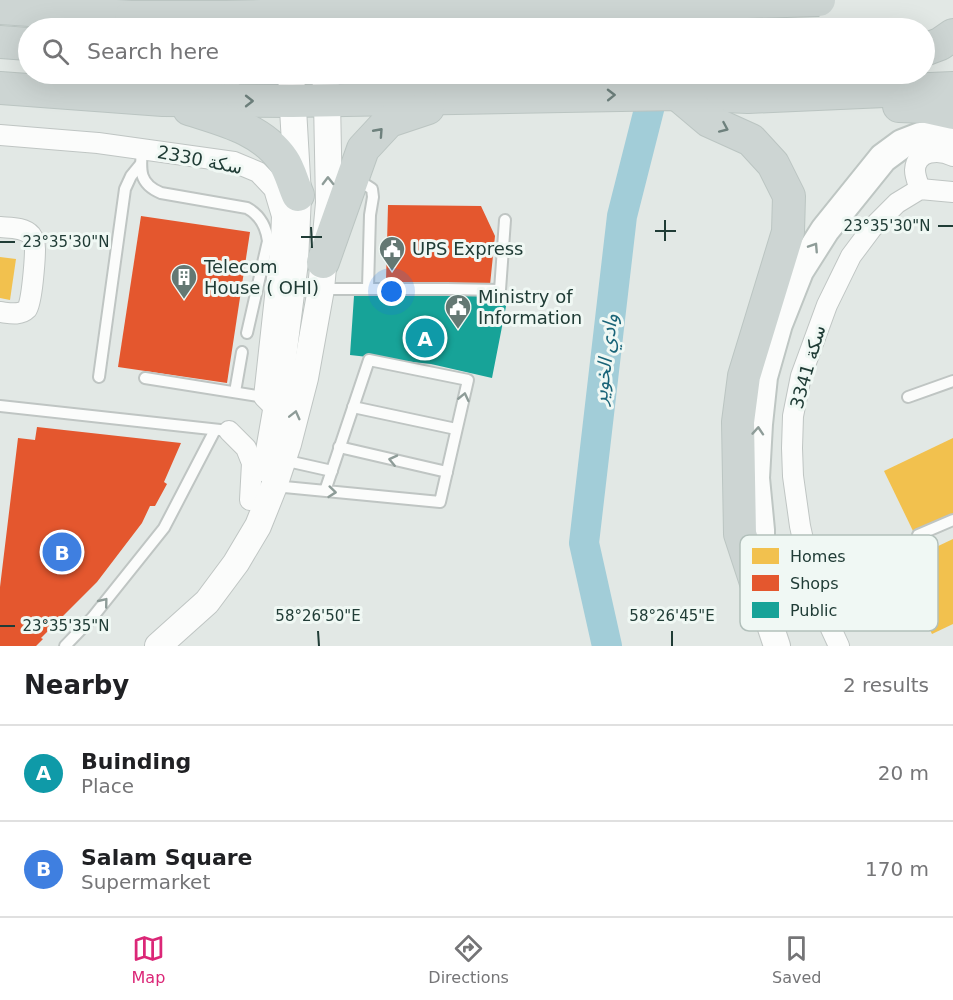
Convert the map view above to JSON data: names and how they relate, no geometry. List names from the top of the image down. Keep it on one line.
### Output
{"streets":{"street":["سكة 2330","سكة 3341"]},"water":["وادي الخوير"],"places":{"public building":["UPS Express","Ministry of Information"],"building":["Telecom House ( OHI)"]},"legend":["Homes","Shops","Public"],"page":{"search":"Search here","pins":["A","B"],"heading":["Nearby","2 results"],"list":[{"mark":"A","name":"Buinding","note":"Place","value":"20 m"},{"mark":"B","name":"Salam Square","note":"Supermarket","value":"170 m"}],"nav":["Map","Directions","Saved"]},"coordinates":["23°35'30\"N","58°26'50\"E","58°26'45\"E","23°35'35\"N"]}
